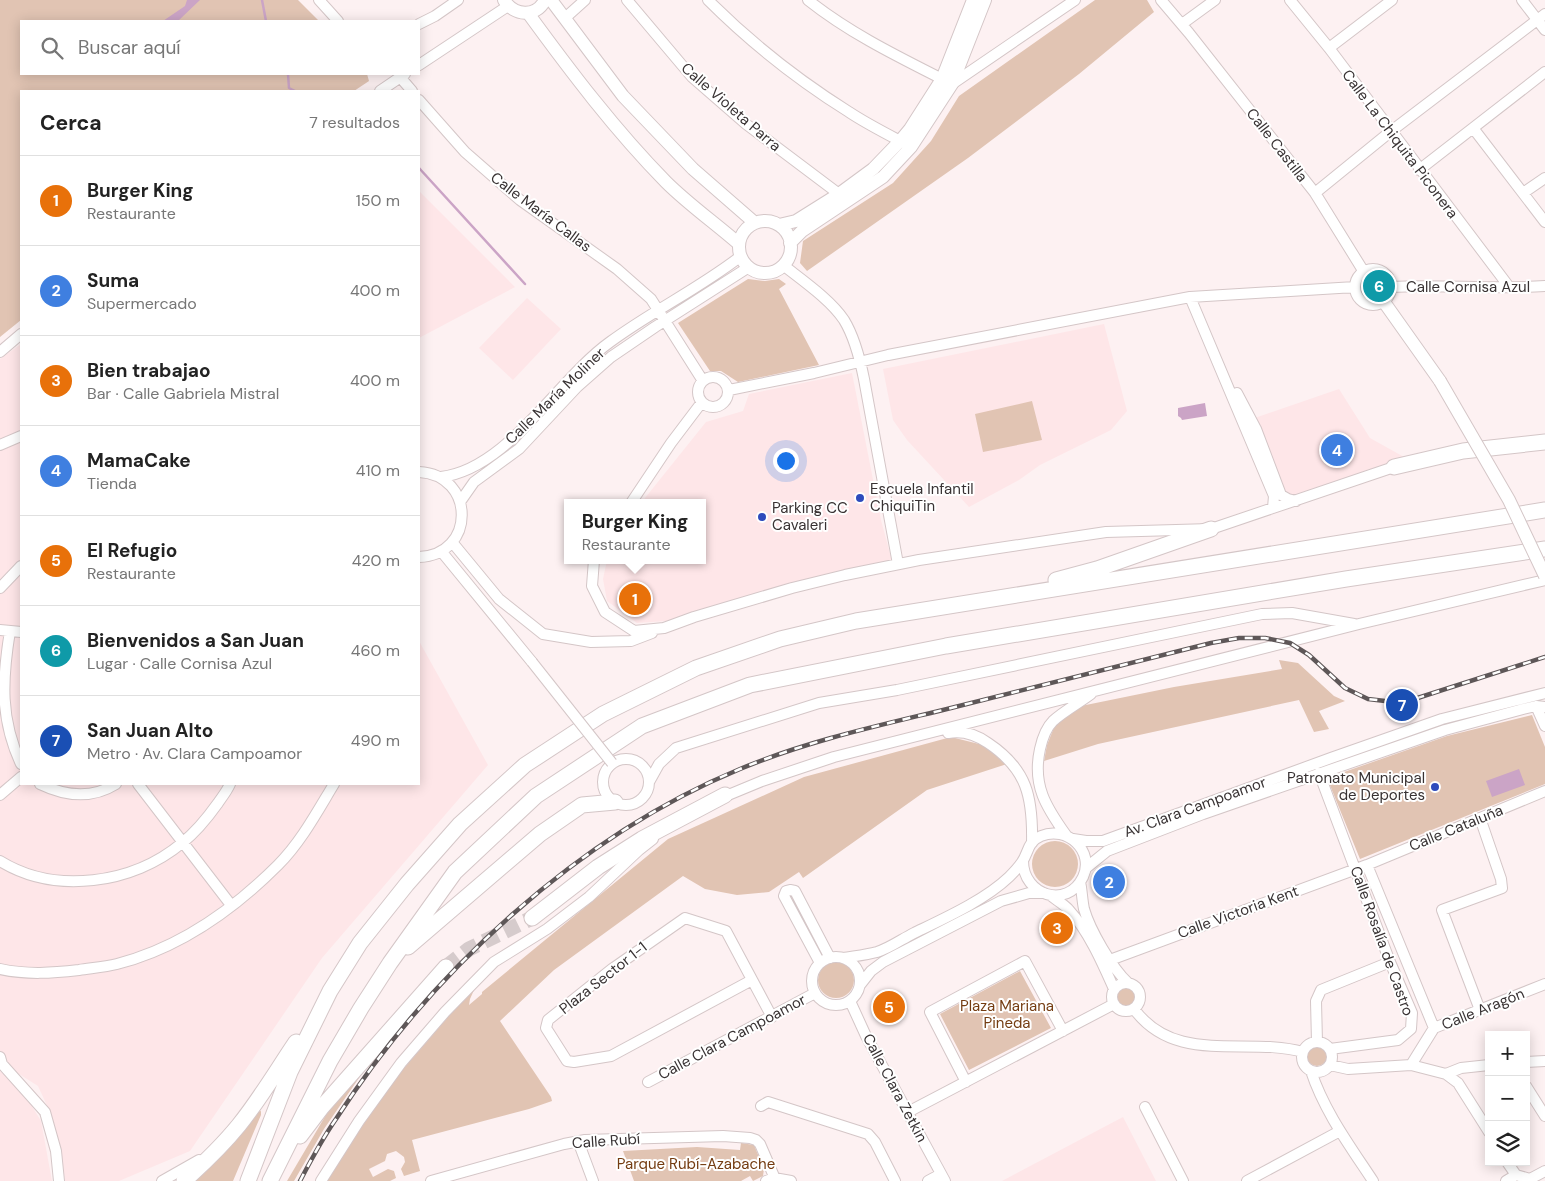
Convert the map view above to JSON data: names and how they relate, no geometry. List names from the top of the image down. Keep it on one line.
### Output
{"streets":{"street":["Calle Violeta Parra","Calle La Chiquita Piconera","Calle Castilla","Calle María Callas","Calle Cornisa Azul","Calle María Moliner","Av. Clara Campoamor","Calle Cataluña","Calle Victoria Kent","Calle Rosalía de Castro","Plaza Sector 1-1","Calle Aragón","Calle Clara Campoamor","Calle Clara Zetkin","Calle Rubí"]},"crossings":[["Calle La Chiquita Piconera","Calle Cornisa Azul"],["Calle Castilla","Calle Cornisa Azul"],["Calle María Callas","Calle María Moliner"],["Av. Clara Campoamor","Calle Rosalía de Castro"],["Calle Cataluña","Calle Victoria Kent"],["Calle Victoria Kent","Calle Rosalía de Castro"],["Plaza Sector 1-1","Calle Clara Campoamor"],["Calle Clara Campoamor","Calle Clara Zetkin"]],"parks":["Plaza Mariana Pineda","Parque Rubí-Azabache"],"places":["Escuela Infantil ChiquiTin","Parking CC Cavaleri","Patronato Municipal de Deportes"],"page":{"search":"Buscar aquí","heading":["Cerca","7 resultados"],"list":[{"mark":"1","name":"Burger King","note":"Restaurante","value":"150 m"},{"mark":"2","name":"Suma","note":"Supermercado","value":"400 m"},{"mark":"3","name":"Bien trabajao","note":"Bar · Calle Gabriela Mistral","value":"400 m"},{"mark":"4","name":"MamaCake","note":"Tienda","value":"410 m"},{"mark":"5","name":"El Refugio","note":"Restaurante","value":"420 m"},{"mark":"6","name":"Bienvenidos a San Juan","note":"Lugar · Calle Cornisa Azul","value":"460 m"},{"mark":"7","name":"San Juan Alto","note":"Metro · Av. Clara Campoamor","value":"490 m"}],"pins":["6","4","1","7","2","3","5"],"popup":["Burger King","Restaurante"],"map_buttons":["+","−"]}}
